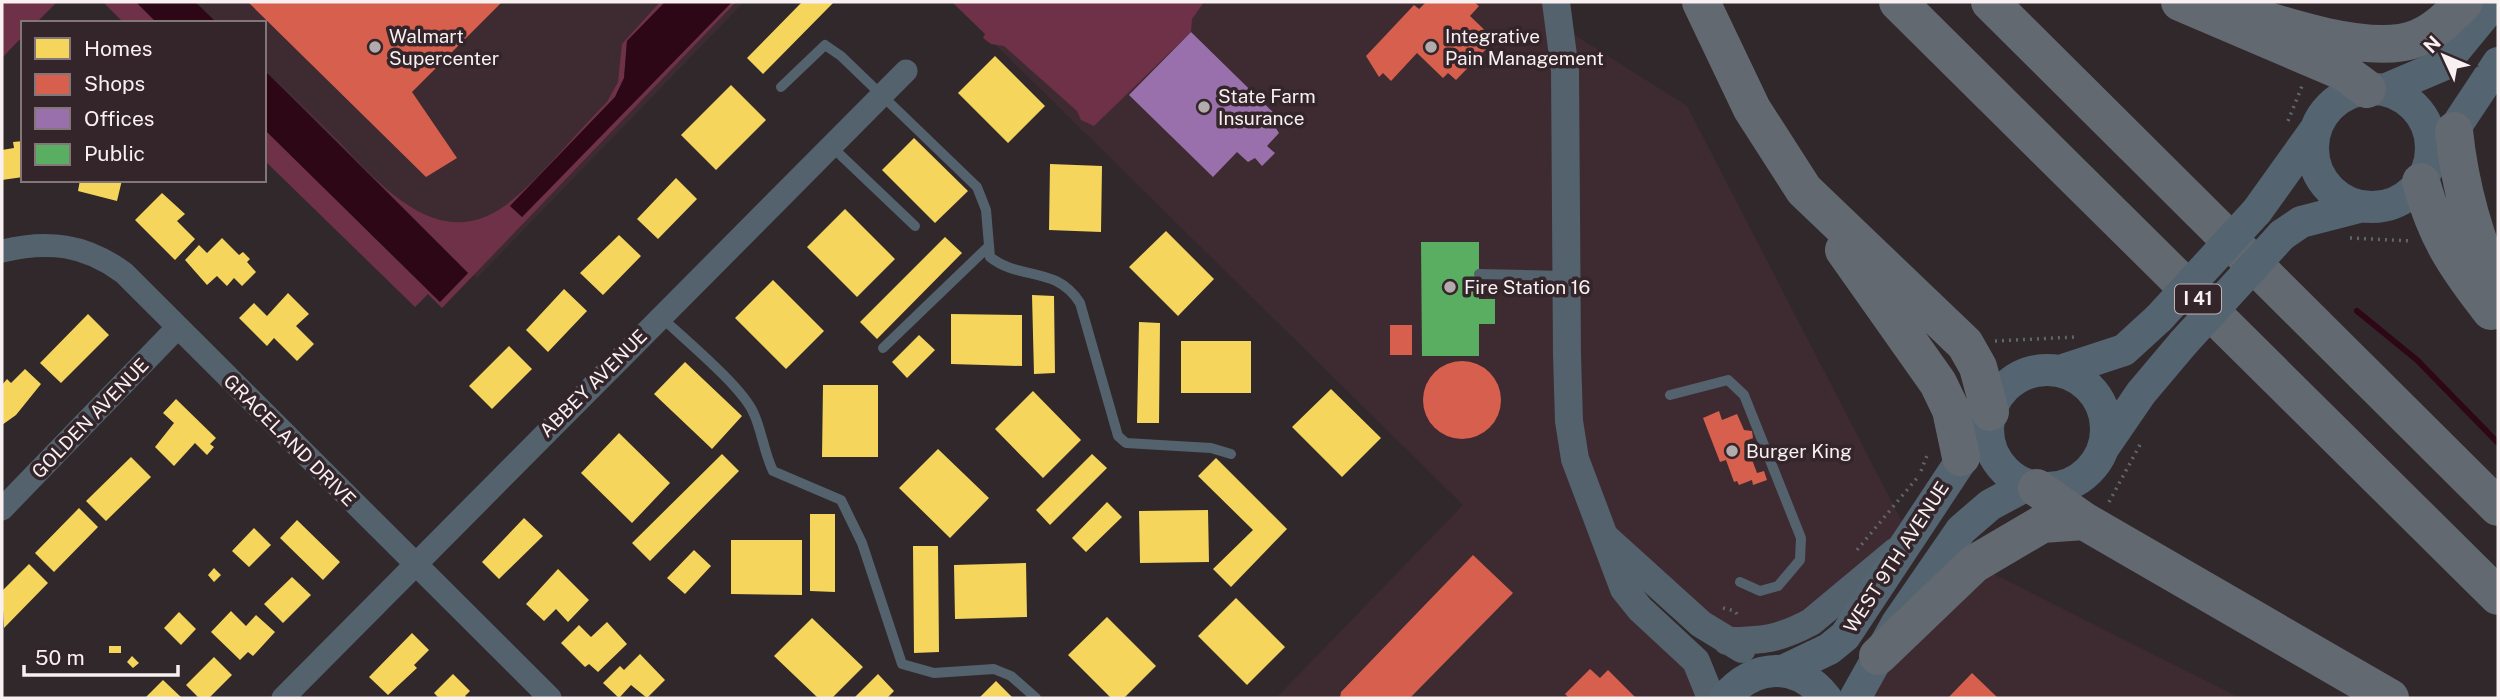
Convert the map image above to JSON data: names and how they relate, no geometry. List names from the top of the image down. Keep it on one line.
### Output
{"streets":{"highway":["I 41"],"main road":["WEST 9TH AVENUE"],"street":["ABBEY AVENUE","GOLDEN AVENUE","GRACELAND DRIVE"]},"crossings":[["ABBEY AVENUE","GRACELAND DRIVE"],["GOLDEN AVENUE","GRACELAND DRIVE"]],"places":["Walmart Supercenter","Integrative Pain Management","State Farm Insurance","Fire Station 16","Burger King"],"legend":["Homes","Shops","Offices","Public"],"scale_bar":"50 m","north":"top left"}
